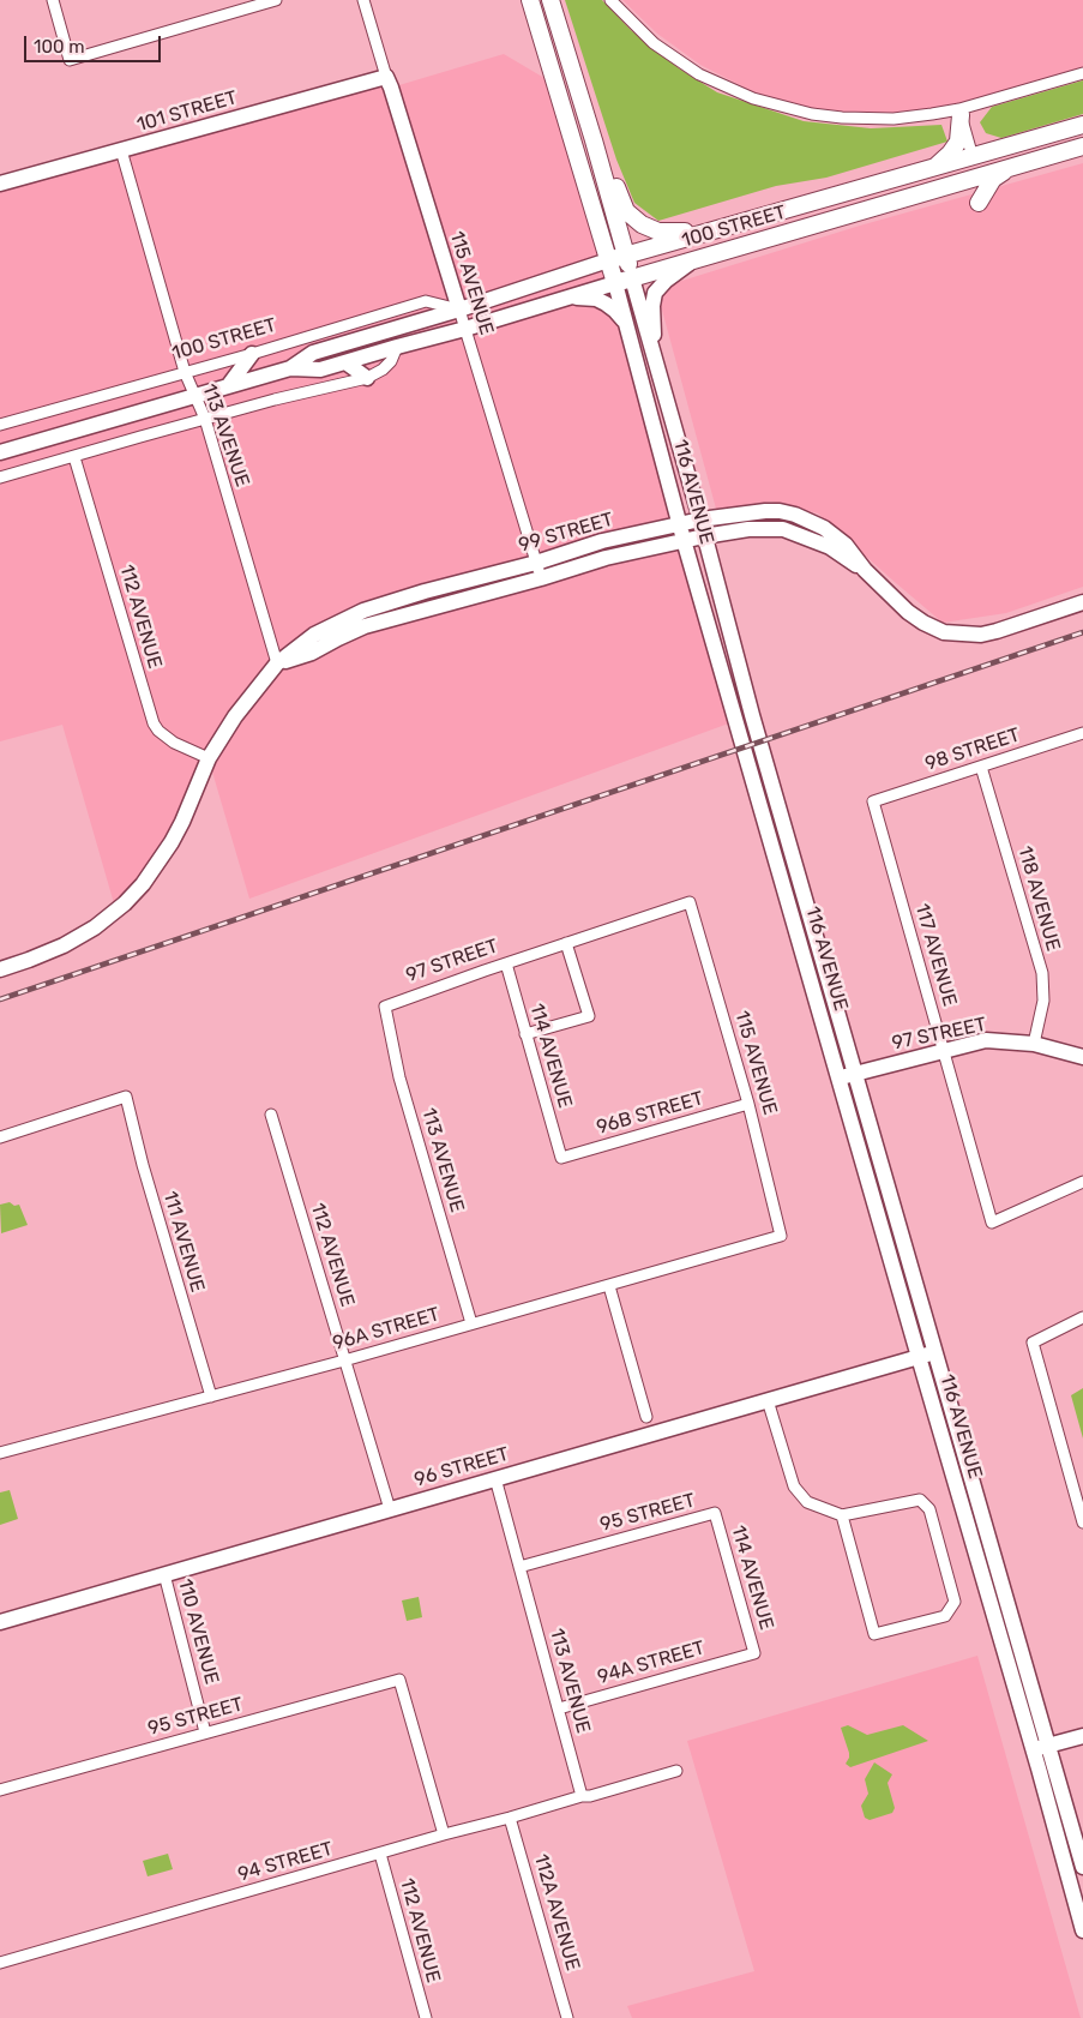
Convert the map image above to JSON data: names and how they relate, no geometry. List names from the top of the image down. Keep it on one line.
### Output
{"streets":{"main road":["101 STREET","100 STREET","115 AVENUE","116 AVENUE","99 STREET","97 STREET","96 STREET"],"street":["113 AVENUE","112 AVENUE","98 STREET","118 AVENUE","117 AVENUE","114 AVENUE","96B STREET","111 AVENUE","96A STREET","95 STREET","110 AVENUE","94A STREET","94 STREET","112A AVENUE"]},"crossings":[["101 STREET","115 AVENUE"],["101 STREET","113 AVENUE"],["100 STREET","115 AVENUE"],["100 STREET","113 AVENUE"],["100 STREET","116 AVENUE"],["115 AVENUE","99 STREET"],["115 AVENUE","97 STREET"],["115 AVENUE","96B STREET"],["115 AVENUE","96A STREET"],["113 AVENUE","99 STREET"],["113 AVENUE","97 STREET"],["113 AVENUE","96A STREET"],["113 AVENUE","96 STREET"],["113 AVENUE","95 STREET"],["113 AVENUE","94A STREET"],["113 AVENUE","94 STREET"],["116 AVENUE","99 STREET"],["116 AVENUE","97 STREET"],["116 AVENUE","96 STREET"],["99 STREET","112 AVENUE"],["112 AVENUE","96A STREET"],["112 AVENUE","96 STREET"],["112 AVENUE","94 STREET"],["98 STREET","118 AVENUE"],["98 STREET","117 AVENUE"],["118 AVENUE","97 STREET"],["117 AVENUE","97 STREET"],["97 STREET","114 AVENUE"],["114 AVENUE","96B STREET"],["114 AVENUE","95 STREET"],["114 AVENUE","94A STREET"],["111 AVENUE","96A STREET"],["96 STREET","110 AVENUE"],["95 STREET","110 AVENUE"],["95 STREET","94 STREET"],["94 STREET","112A AVENUE"]],"scale_bar":"100 m"}
